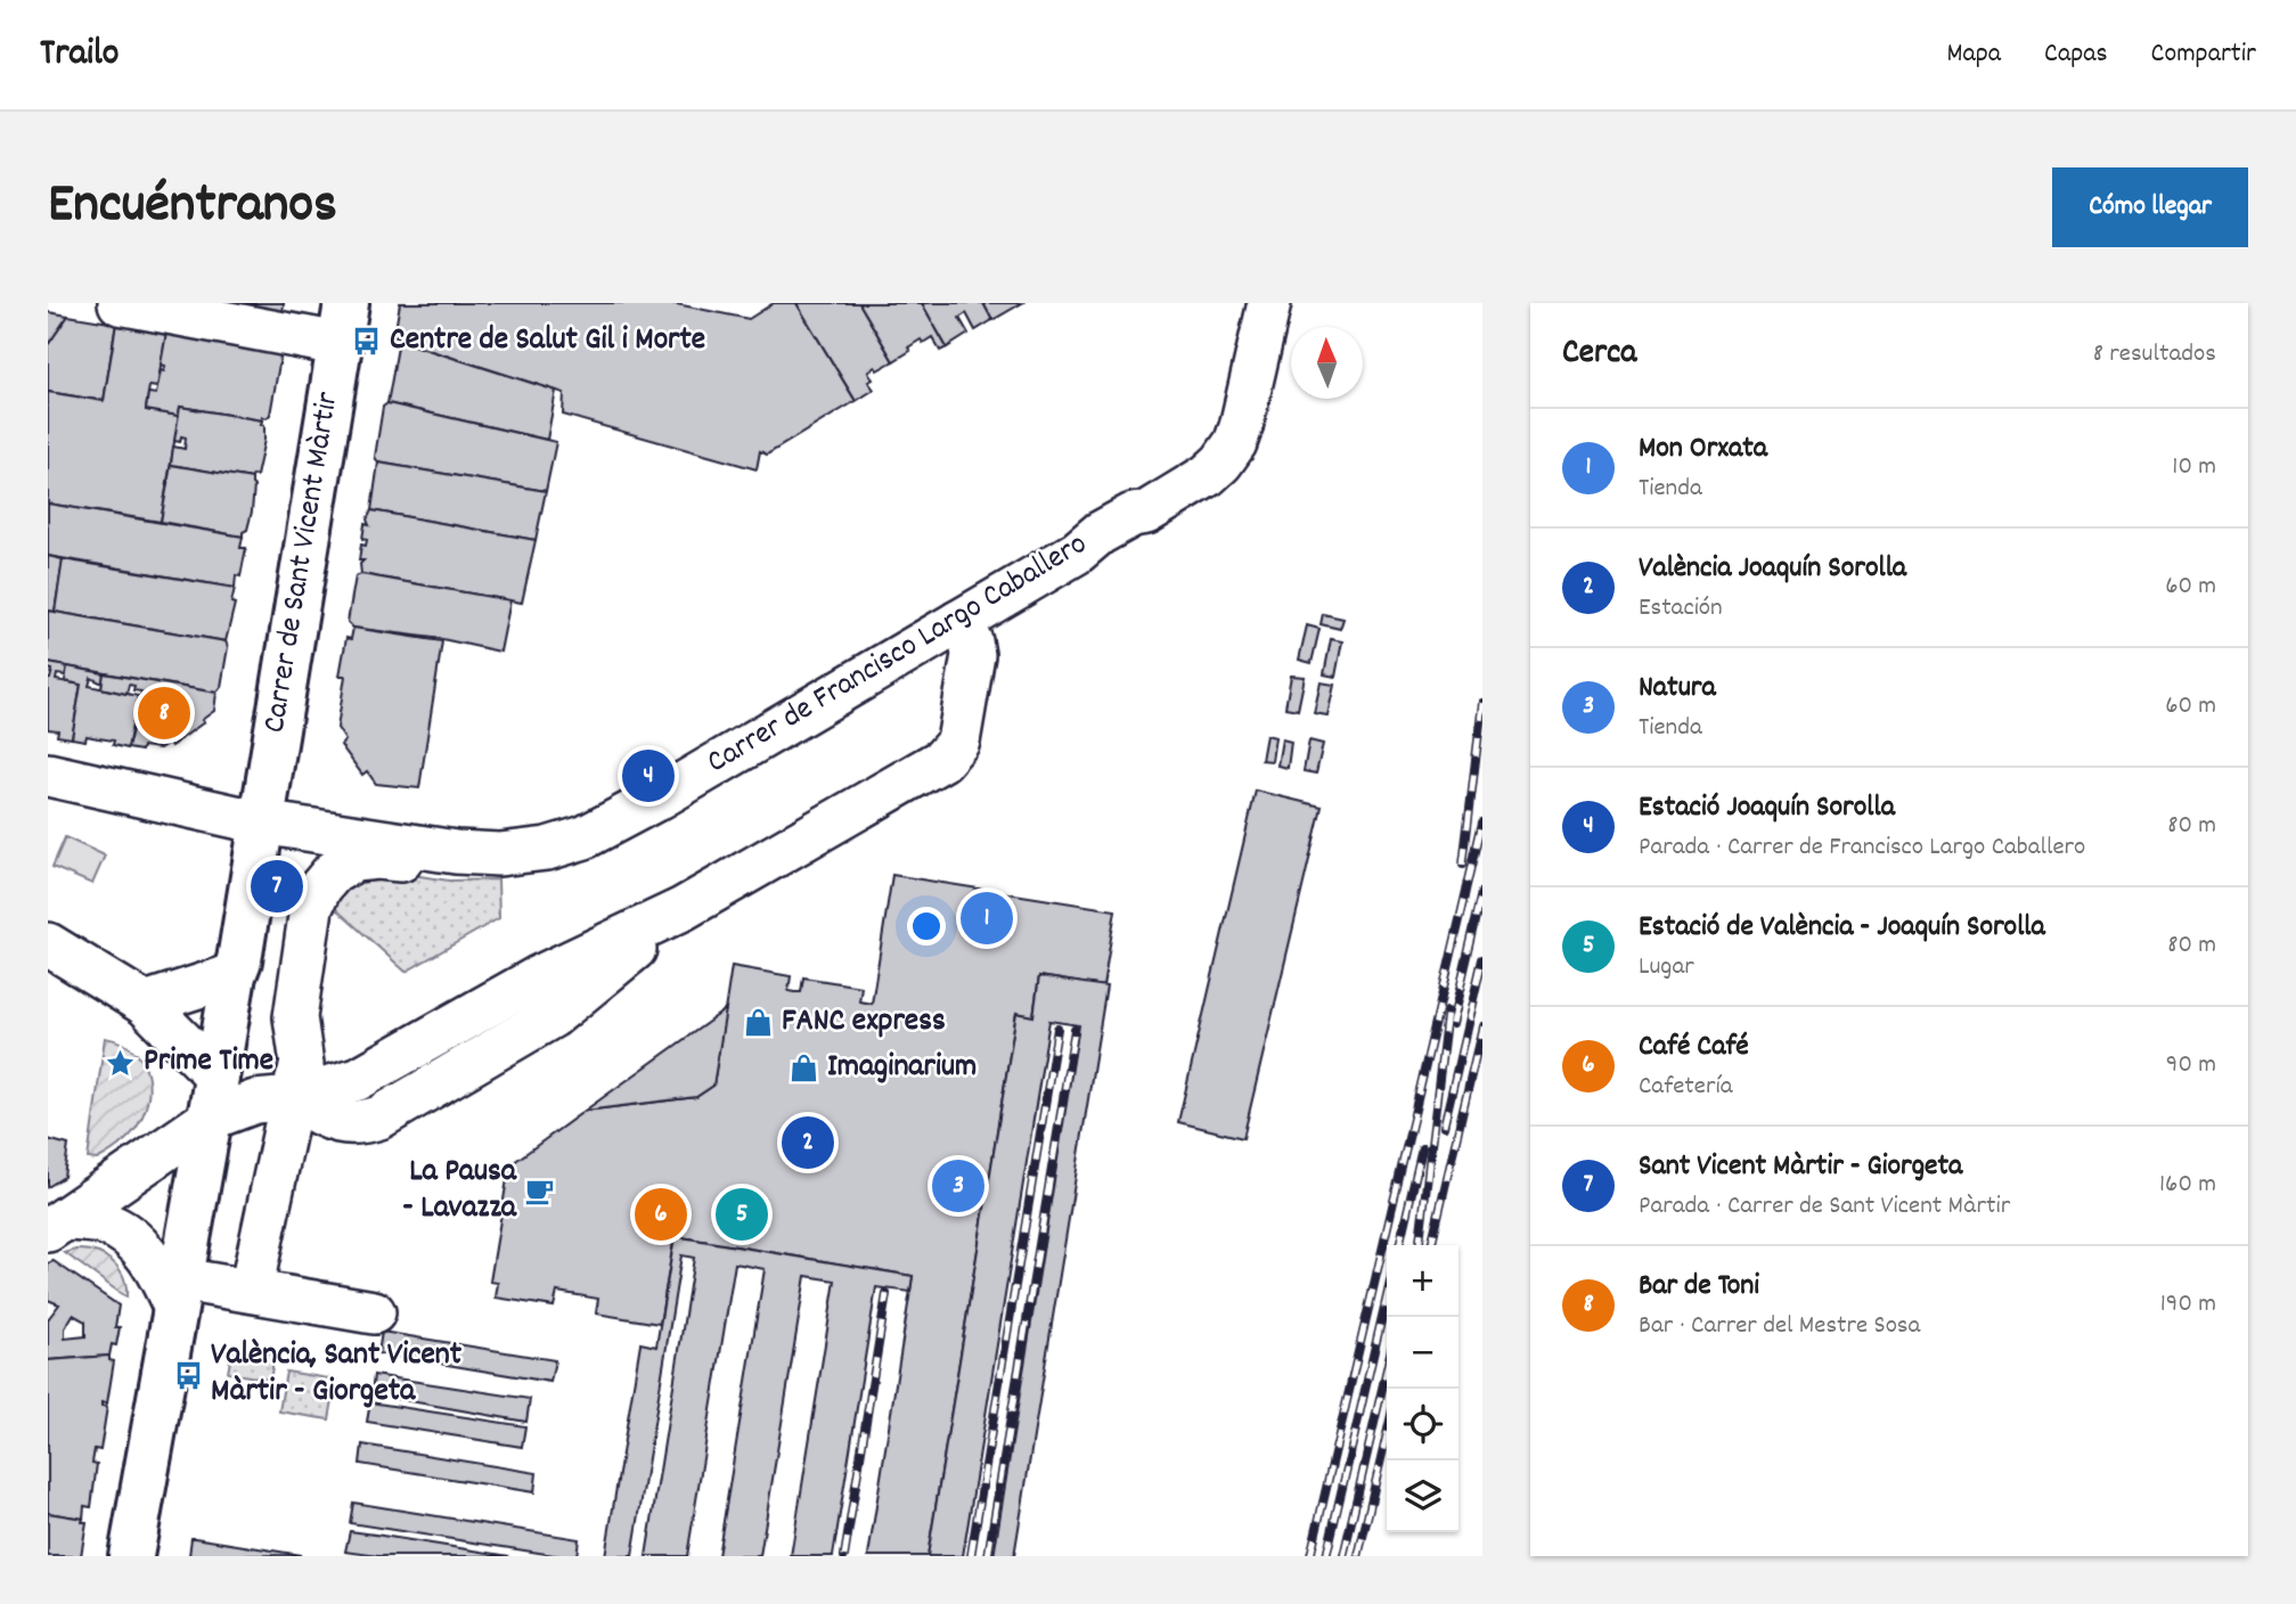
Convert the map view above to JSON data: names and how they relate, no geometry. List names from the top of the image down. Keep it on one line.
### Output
{"streets":{"main road":["Carrer de Sant Vicent Màrtir"],"street":["Carrer de Francisco Largo Caballero"]},"crossings":[["Carrer de Sant Vicent Màrtir","Carrer de Francisco Largo Caballero"]],"places":{"bus stop":["Centre de Salut Gil i Morte","València, Sant Vicent Màrtir - Giorgeta"],"shop":["FANC express","Imaginarium"],"place":["Prime Time"],"cafe":["La Pausa - Lavazza"]},"north":"top","page":{"header":"Trailo","nav":["Mapa","Capas","Compartir"],"title":"Encuéntranos","buttons":"Cómo llegar","heading":["Cerca","8 resultados"],"list":[{"mark":"1","name":"Mon Orxata","note":"Tienda","value":"10 m"},{"mark":"2","name":"València Joaquín Sorolla","note":"Estación","value":"60 m"},{"mark":"3","name":"Natura","note":"Tienda","value":"60 m"},{"mark":"4","name":"Estació Joaquín Sorolla","note":"Parada · Carrer de Francisco Largo Caballero","value":"80 m"},{"mark":"5","name":"Estació de València - Joaquín Sorolla","note":"Lugar","value":"80 m"},{"mark":"6","name":"Café Café","note":"Cafetería","value":"90 m"},{"mark":"7","name":"Sant Vicent Màrtir - Giorgeta","note":"Parada · Carrer de Sant Vicent Màrtir","value":"160 m"},{"mark":"8","name":"Bar de Toni","note":"Bar · Carrer del Mestre Sosa","value":"190 m"}],"pins":["8","4","7","1","2","3","5","6"],"map_buttons":["+","−"]}}
